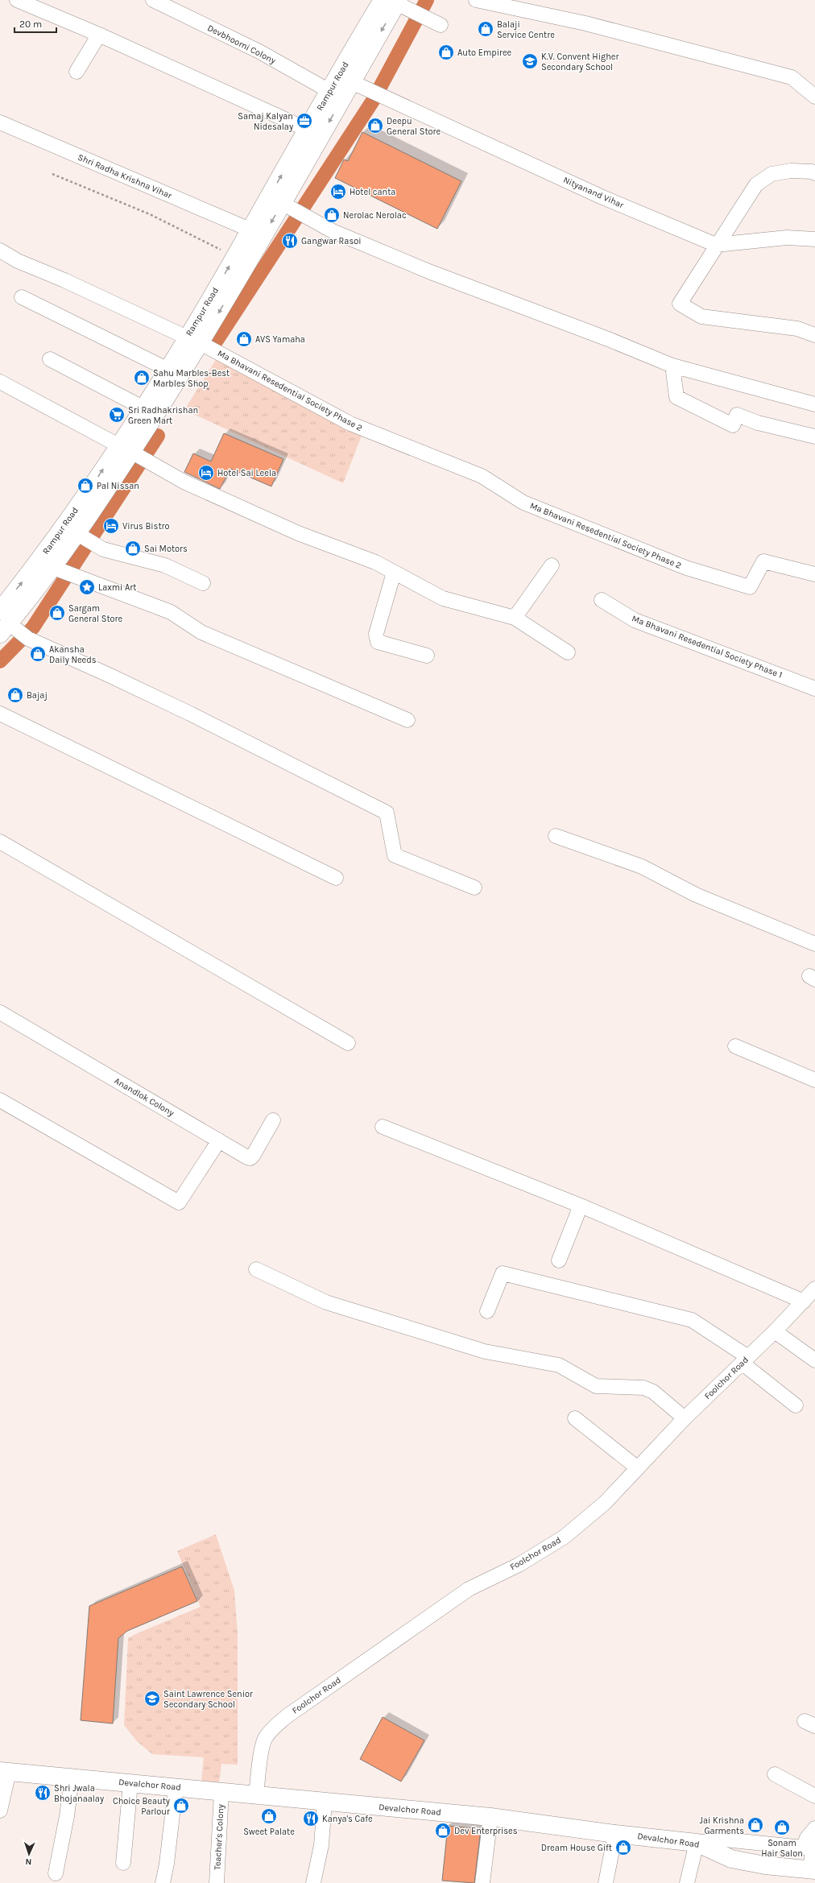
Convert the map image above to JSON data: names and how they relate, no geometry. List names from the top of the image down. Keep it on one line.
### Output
{"streets":{"main road":["Rampur Road","Devalchor Road"],"street":["Devbhoomi Colony","Shri Radha Krishna Vihar","Nityanand Vihar","Ma Bhavani Resedential Society Phase 2","Ma Bhavani Resedential Society Phase 1","Anandlok Colony","Foolchor Road","Teacher's Colony"]},"crossings":[["Devbhoomi Colony","Rampur Road"],["Rampur Road","Shri Radha Krishna Vihar"],["Rampur Road","Ma Bhavani Resedential Society Phase 2"],["Foolchor Road","Devalchor Road"],["Devalchor Road","Teacher's Colony"]],"places":{"shop":["Balaji Service Centre","Auto Empiree","Deepu General Store","Nerolac Nerolac","AVS Yamaha","Sahu Marbles-Best Marbles Shop","Pal Nissan","Sai Motors","Sargam General Store","Akansha Daily Needs","Bajaj","Choice Beauty Parlour","Sweet Palate","Jai Krishna Garments","Sonam Hair Salon","Dev Enterprises","Dream House Gift"],"school or university":["K.V. Convent Higher Secondary School","Saint Lawrence Senior Secondary School"],"office":["Samaj Kalyan Nidesalay"],"hotel":["Hotel canta","Hotel Sai Leela","Virus Bistro"],"restaurant":["Gangwar Rasoi","Shri Jwala Bhojanaalay","Kanya's Cafe"],"supermarket":["Sri Radhakrishan Green Mart"],"place":["Laxmi Art"]},"scale_bar":"20 m","north":"bottom"}
